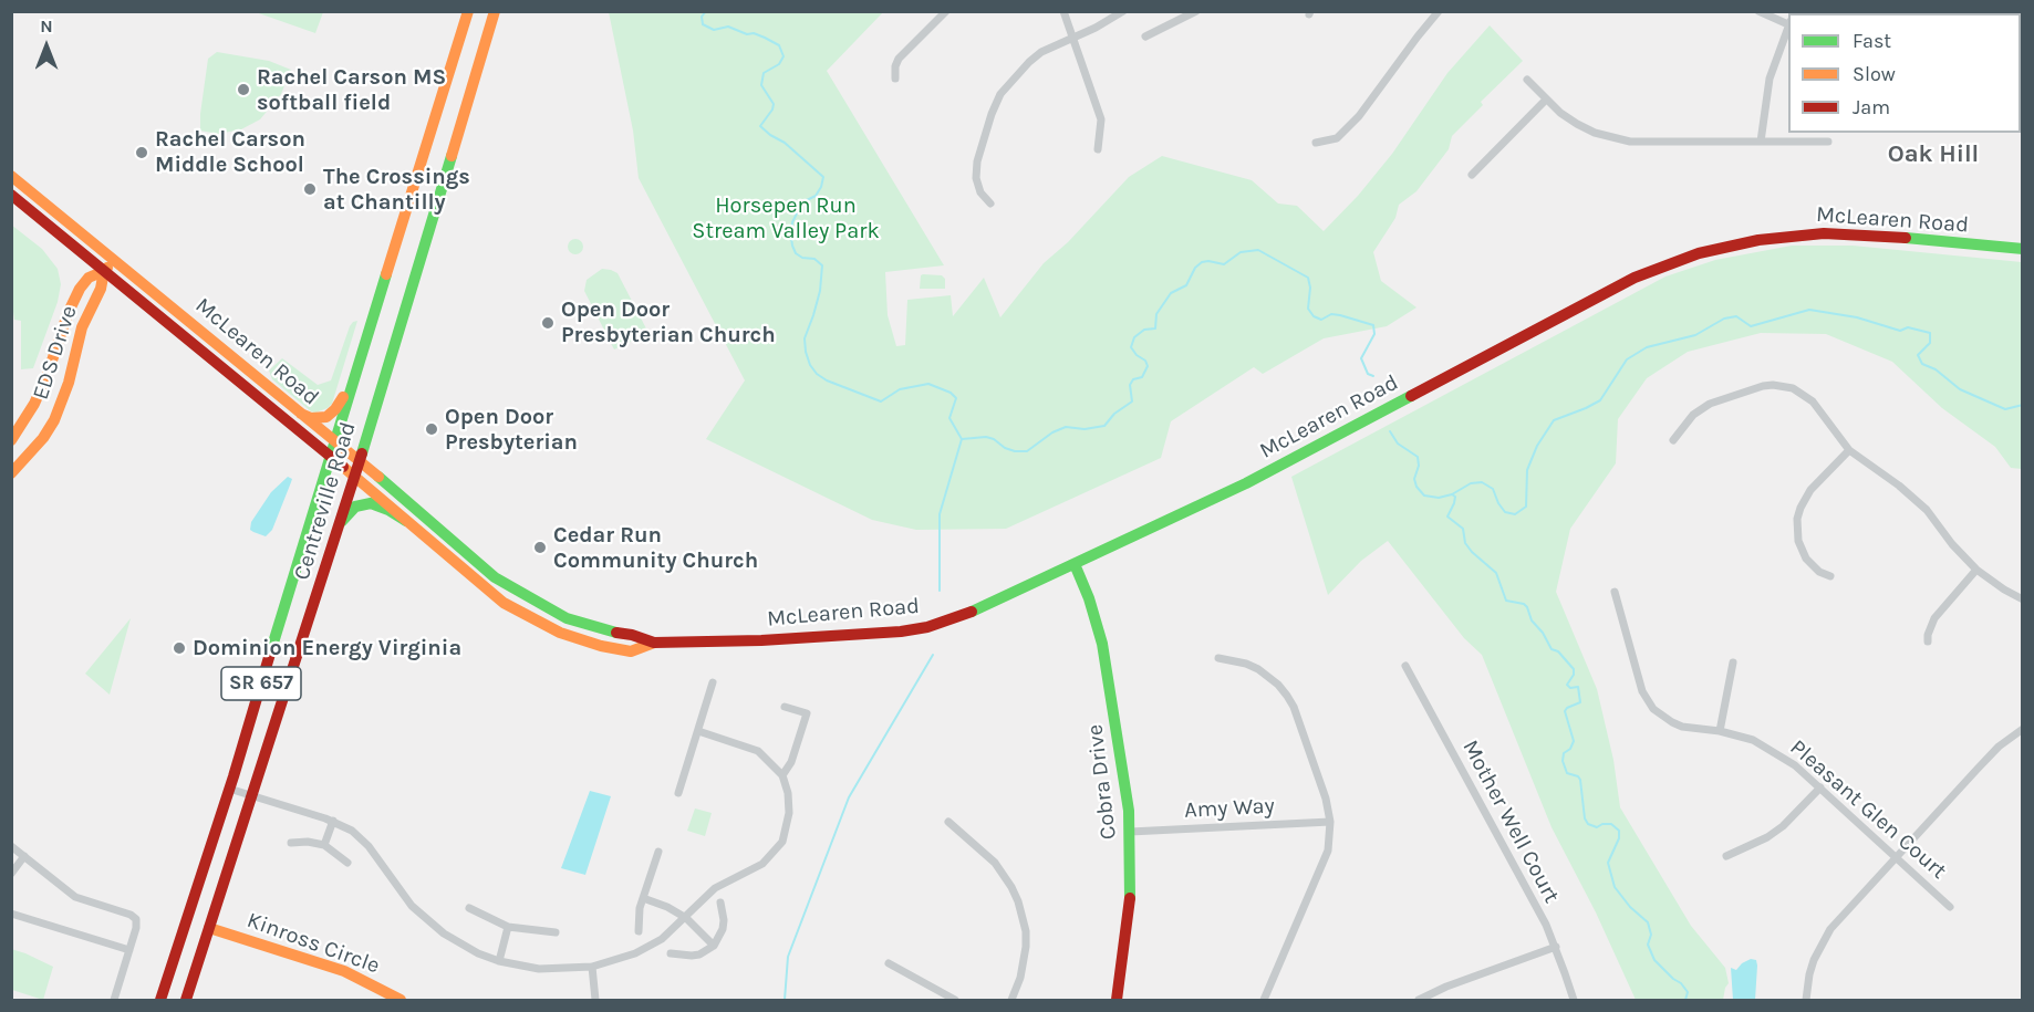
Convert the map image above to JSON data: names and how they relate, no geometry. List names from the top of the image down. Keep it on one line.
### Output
{"streets":{"main road":["McLearen Road","EDS Drive","Centreville Road","SR 657","Cobra Drive","Kinross Circle"],"street":["Amy Way","Pleasant Glen Court","Mother Well Court"]},"crossings":[["McLearen Road","EDS Drive"],["McLearen Road","Centreville Road"],["McLearen Road","Cobra Drive"],["Centreville Road","Kinross Circle"],["Cobra Drive","Amy Way"]],"districts":["Oak Hill"],"parks":["Horsepen Run Stream Valley Park"],"places":["Rachel Carson MS softball field","Rachel Carson Middle School","The Crossings at Chantilly","Open Door Presbyterian Church","Open Door Presbyterian","Cedar Run Community Church","Dominion Energy Virginia"],"legend":["Fast","Slow","Jam"],"north":"top"}
